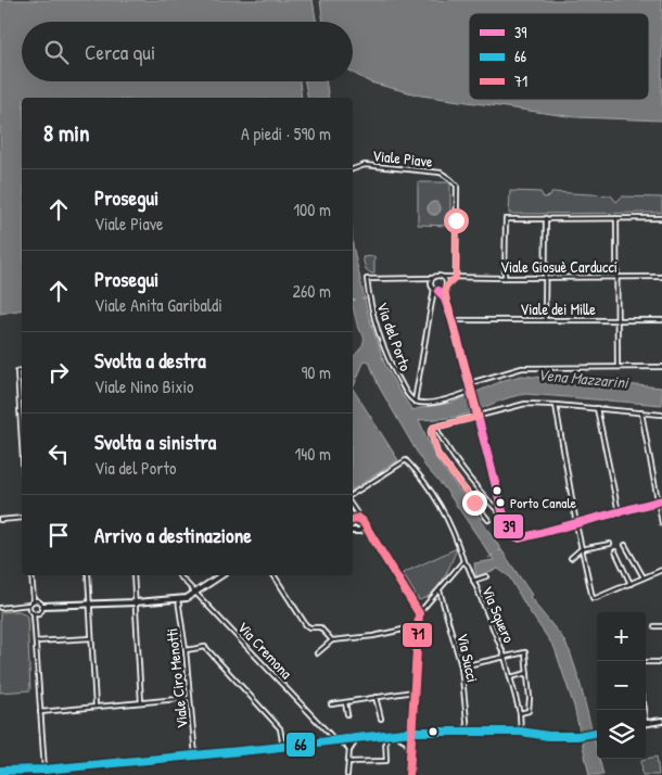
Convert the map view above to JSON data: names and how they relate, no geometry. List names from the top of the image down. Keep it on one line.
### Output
{"streets":{"street":["Viale Piave","Viale Giosuè Carducci","Viale dei Mille","Via del Porto","Via Squero","Via Cremona","Via Succi","Viale Ciro Menotti"]},"crossings":[["Viale Piave","Viale Giosuè Carducci"],["Viale Giosuè Carducci","Via del Porto"]],"water":["Vena Mazzarini"],"places":["Porto Canale"],"lines":["transit line 39","transit line 71","transit line 66"],"legend":["39","66","71"],"page":{"search":"Cerca qui","heading":["8 min","A piedi · 590 m"],"list":[["Prosegui","Viale Piave","100 m"],["Prosegui","Viale Anita Garibaldi","260 m"],["Svolta a destra","Viale Nino Bixio","90 m"],["Svolta a sinistra","Via del Porto","140 m"],"Arrivo a destinazione"],"map_buttons":["+","−"]}}
